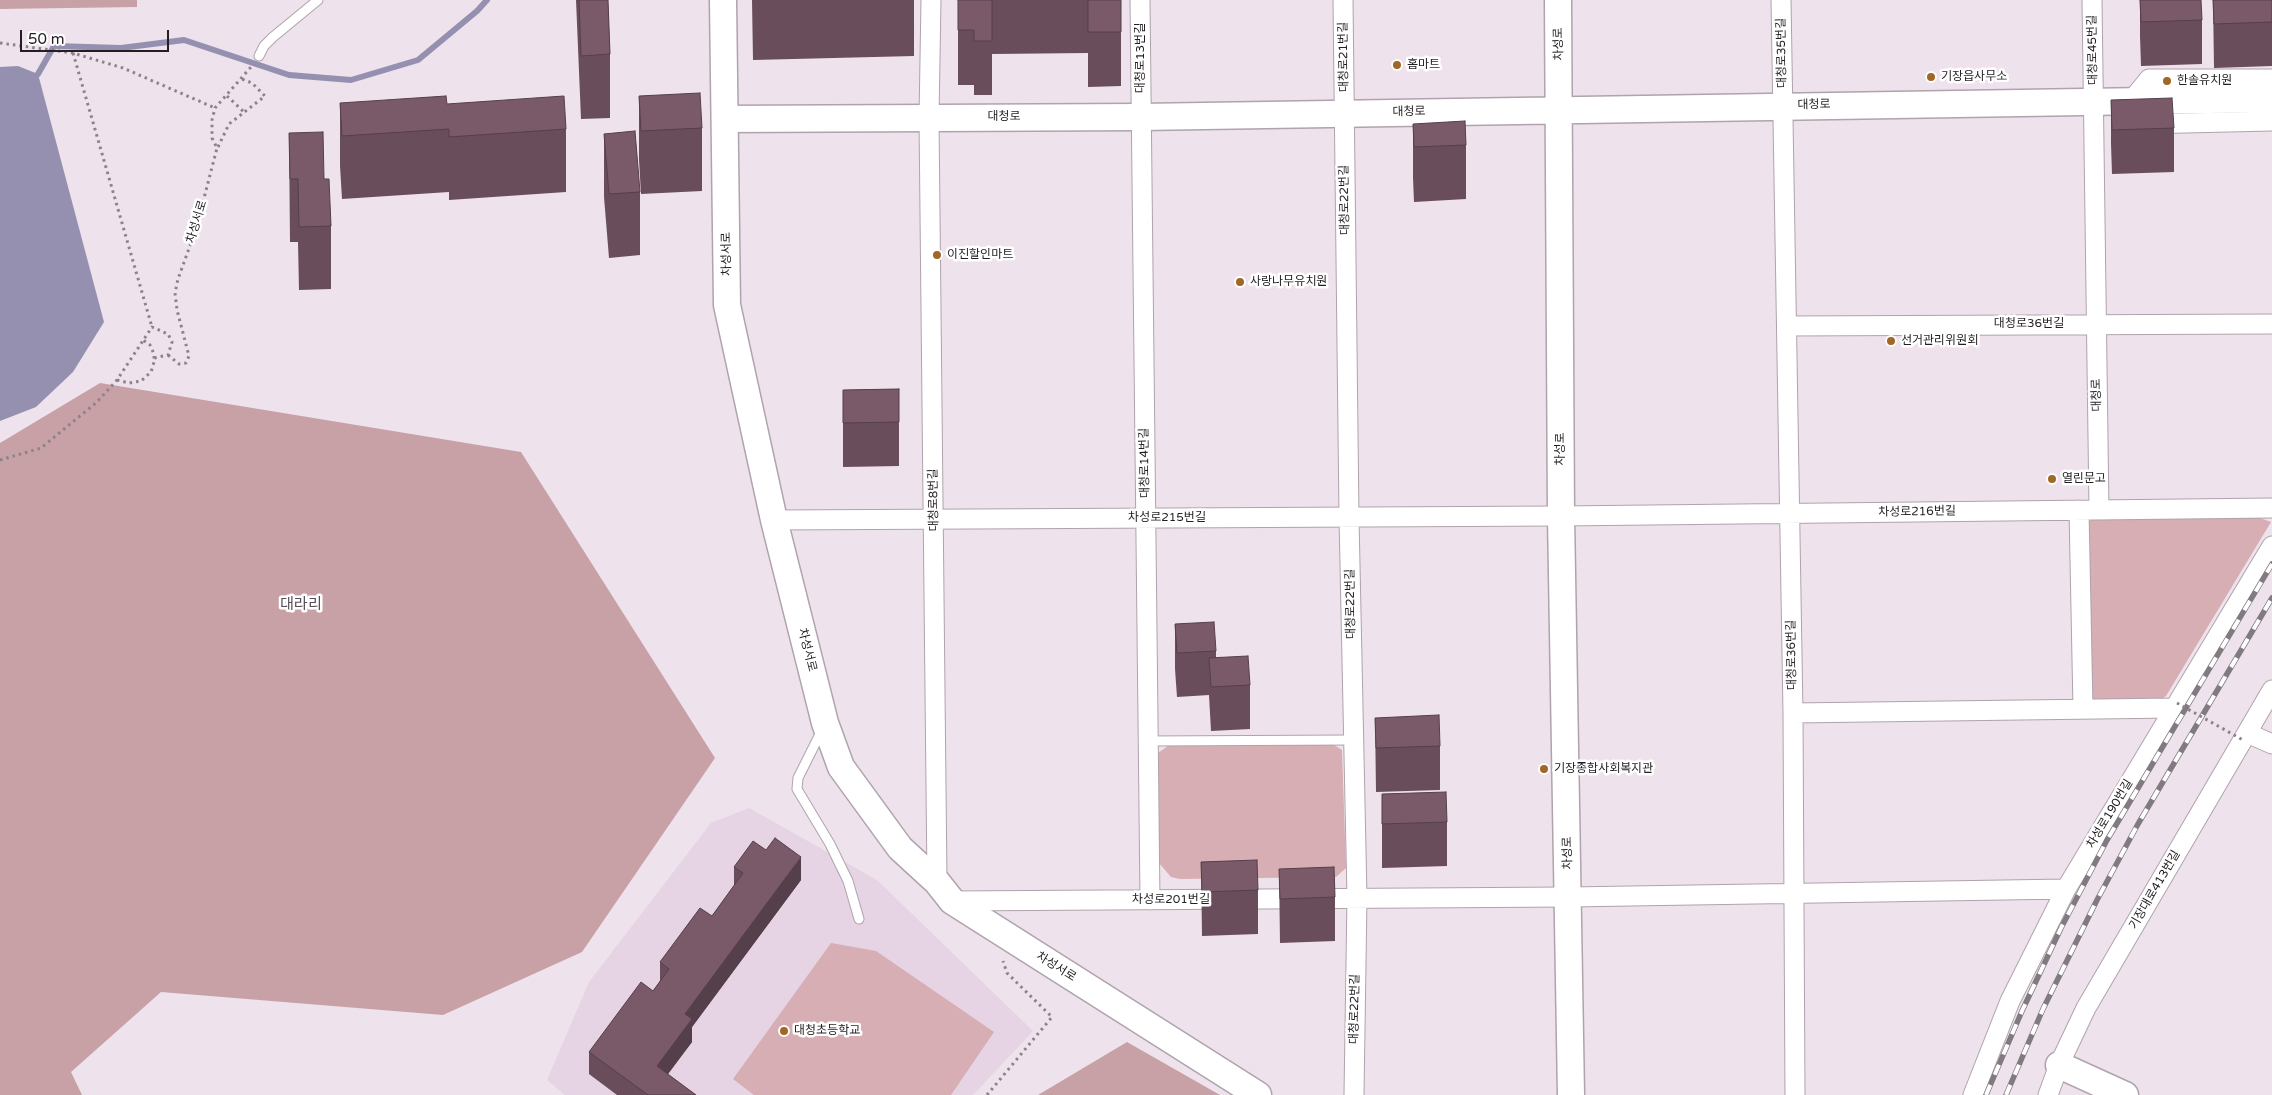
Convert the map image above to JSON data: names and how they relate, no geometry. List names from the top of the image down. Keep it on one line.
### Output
{"streets":{"street":["차성로","대청로45번길","대청로35번길","대청로21번길","대청로13번길","대청로","대청로22번길","차성서로","대청로36번길","대청로14번길","대청로8번길","차성로216번길","차성로215번길","차성로190번길","기장대로413번길","차성로201번길"]},"crossings":[["차성로","대청로"],["차성로","차성로216번길"],["차성로","차성로215번길"],["차성로","차성로201번길"],["대청로45번길","대청로"],["대청로35번길","대청로"],["대청로35번길","대청로36번길"],["대청로21번길","대청로"],["대청로21번길","대청로22번길"],["대청로13번길","대청로"],["대청로13번길","대청로14번길"],["대청로","대청로22번길"],["대청로","차성서로"],["대청로","대청로36번길"],["대청로","대청로14번길"],["대청로","대청로8번길"],["대청로","차성로216번길"],["대청로22번길","차성로215번길"],["대청로22번길","차성로201번길"],["차성서로","대청로8번길"],["차성서로","차성로215번길"],["차성서로","차성로201번길"],["대청로36번길","차성로216번길"],["대청로14번길","차성로215번길"],["대청로14번길","차성로201번길"],["대청로8번길","차성로215번길"],["대청로8번길","차성로201번길"],["차성로216번길","차성로215번길"]],"districts":["대라리"],"places":["홈마트","기장읍사무소","한솔유치원","이진할인마트","사랑나무유치원","선거관리위원회","열린문고","기장종합사회복지관","대청초등학교"],"scale_bar":"50 m"}
